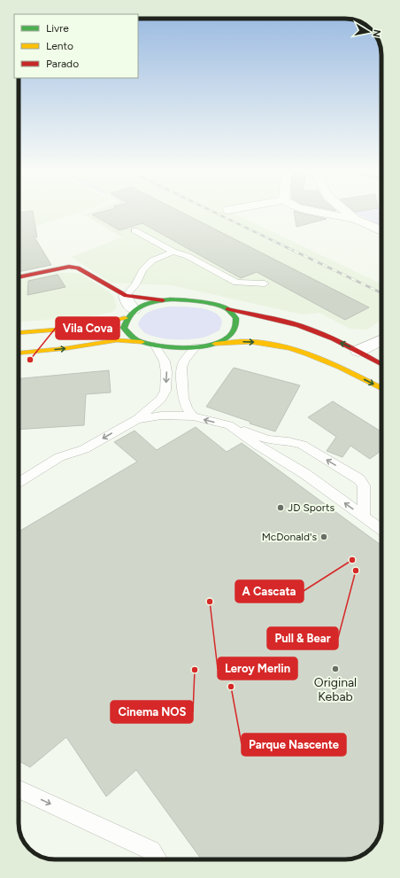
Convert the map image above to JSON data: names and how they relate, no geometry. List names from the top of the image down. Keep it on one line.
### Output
{"places":["Vila Cova","JD Sports","McDonald's","A Cascata","Pull & Bear","Leroy Merlin","Original Kebab","Cinema NOS","Parque Nascente"],"legend":["Livre","Lento","Parado"],"north":"right"}
